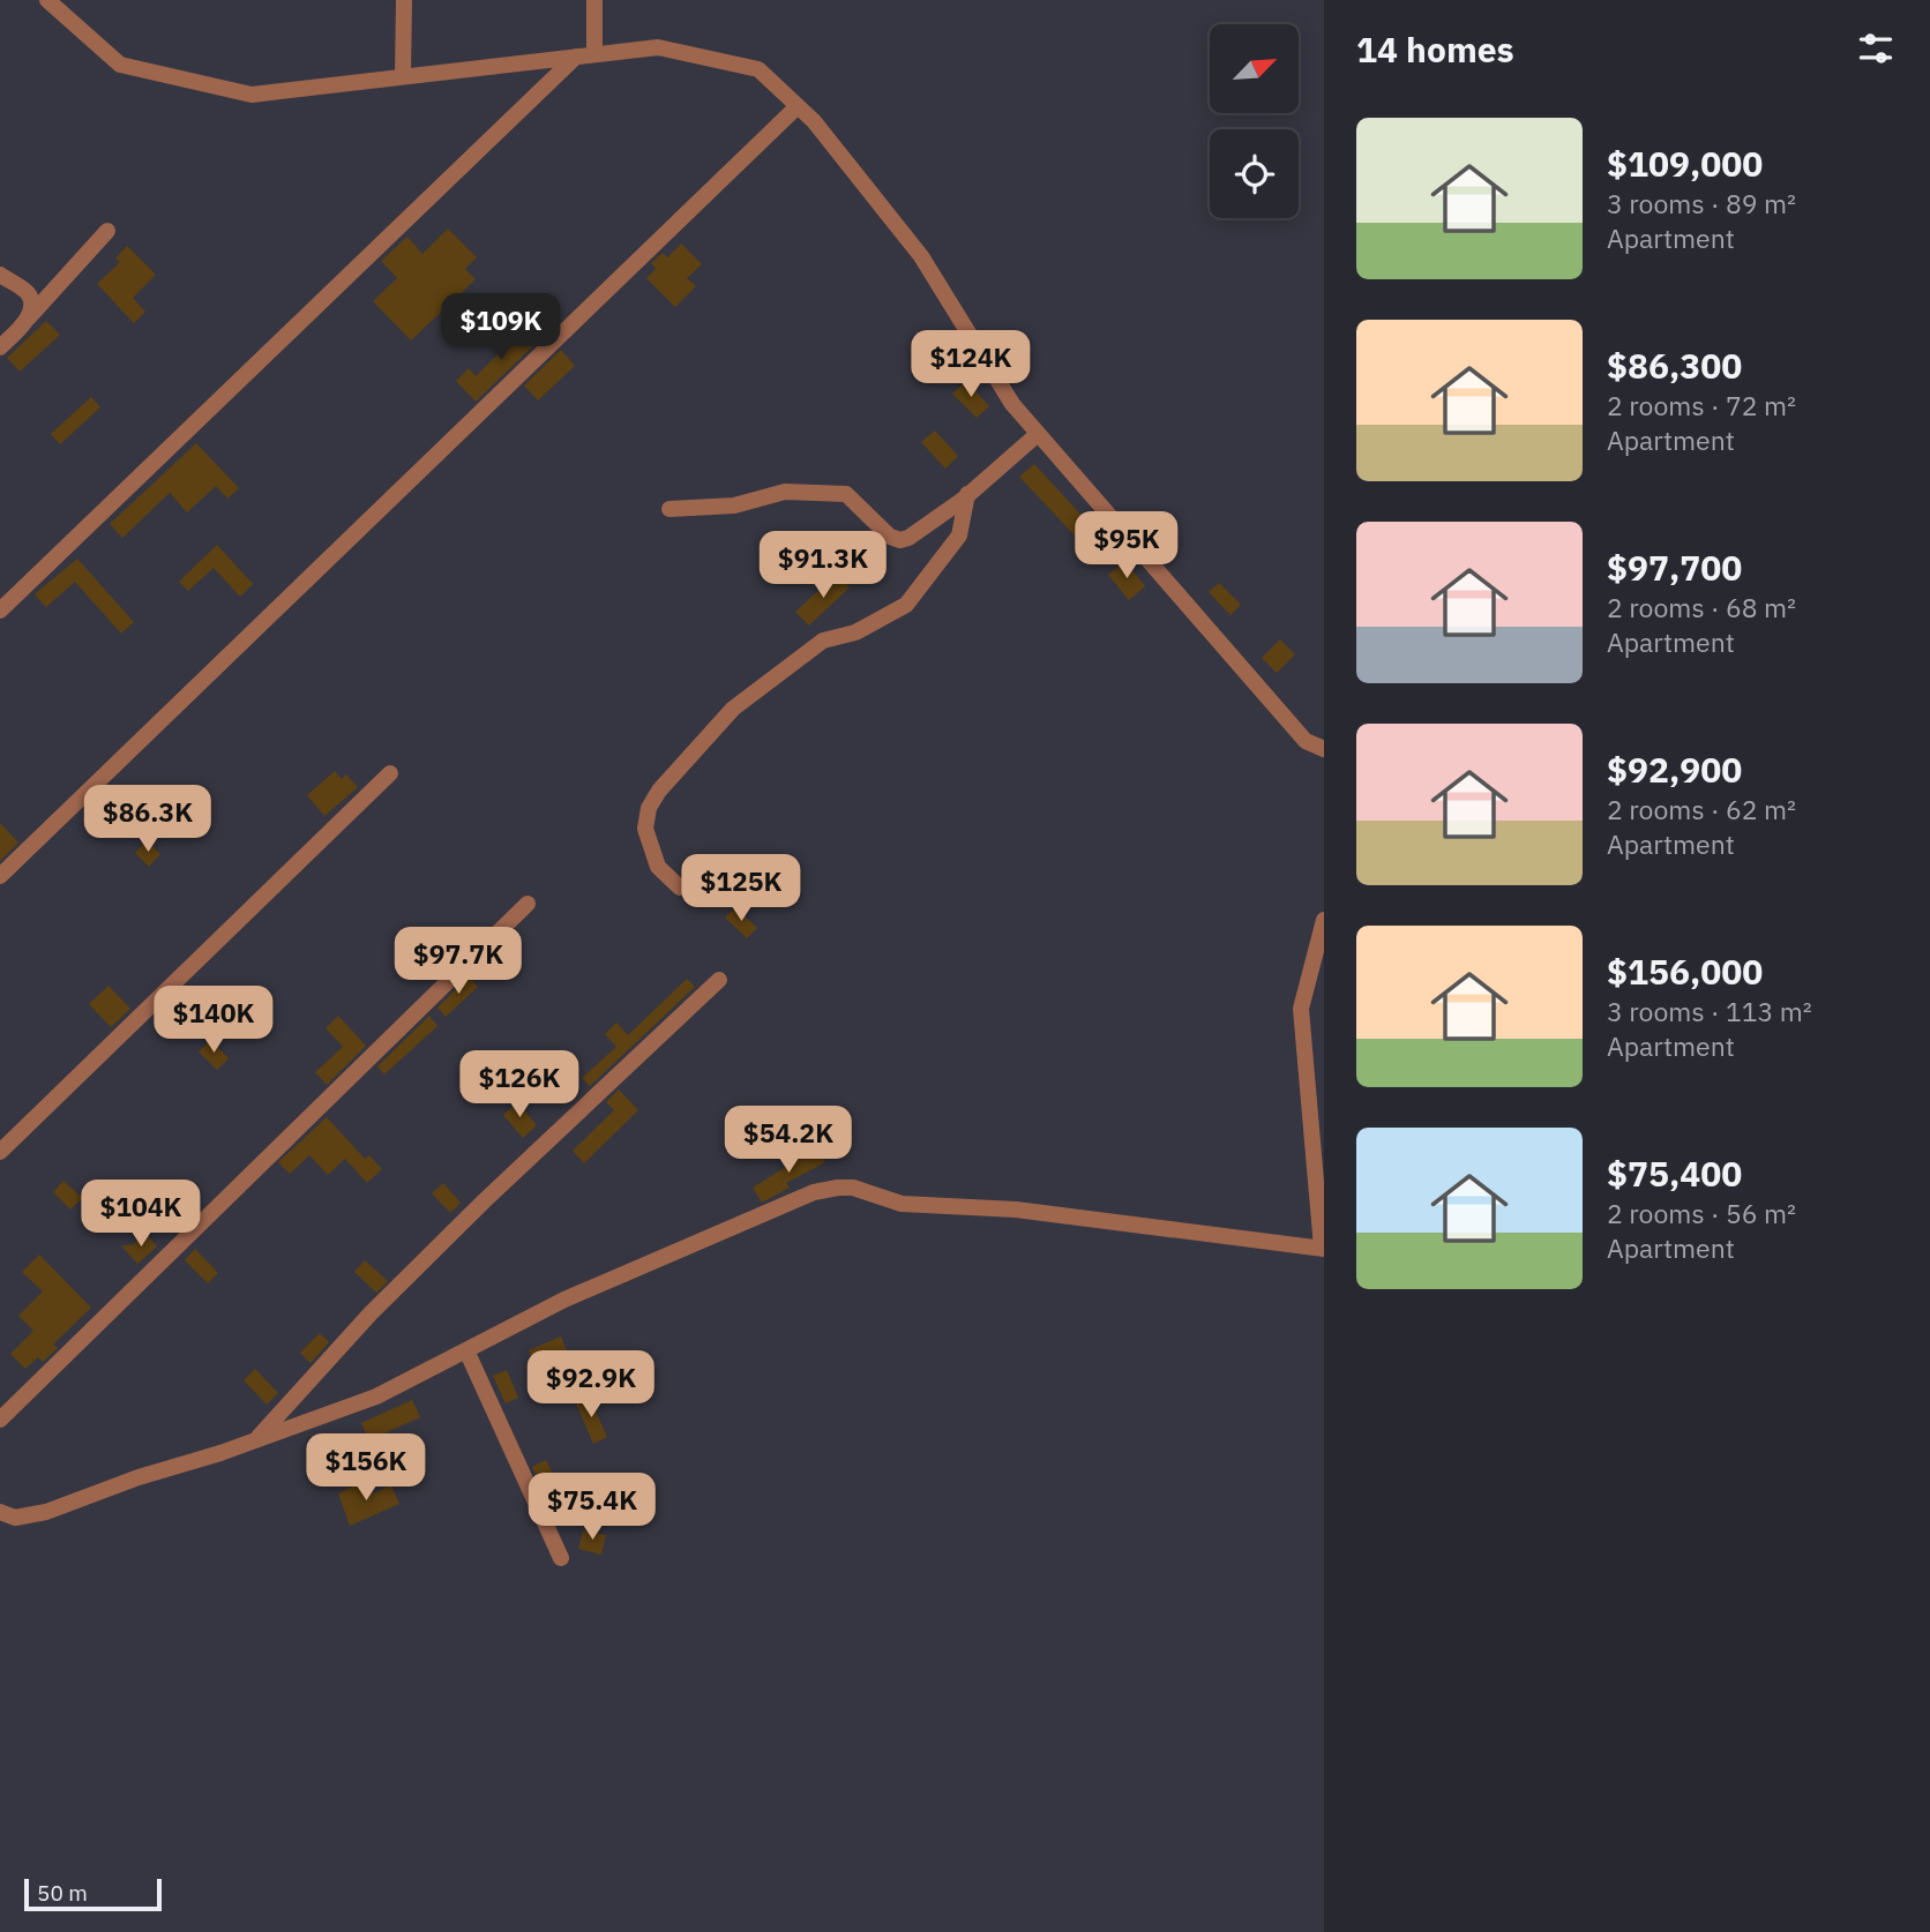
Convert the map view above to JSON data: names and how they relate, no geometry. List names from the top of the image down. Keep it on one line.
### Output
{"scale_bar":"50 m","north":"top right","page":{"heading":"14 homes","list":[{"name":"$109,000","note":"3 rooms · 89 m² · Apartment"},{"name":"$86,300","note":"2 rooms · 72 m² · Apartment"},{"name":"$97,700","note":"2 rooms · 68 m² · Apartment"},{"name":"$92,900","note":"2 rooms · 62 m² · Apartment"},{"name":"$156,000","note":"3 rooms · 113 m² · Apartment"},{"name":"$75,400","note":"2 rooms · 56 m² · Apartment"}],"price":["$109K","$124K","$95K","$91.3K","$86.3K","$125K","$97.7K","$140K","$126K","$54.2K","$104K","$92.9K","$156K","$75.4K"],"scale":"50 m"}}
